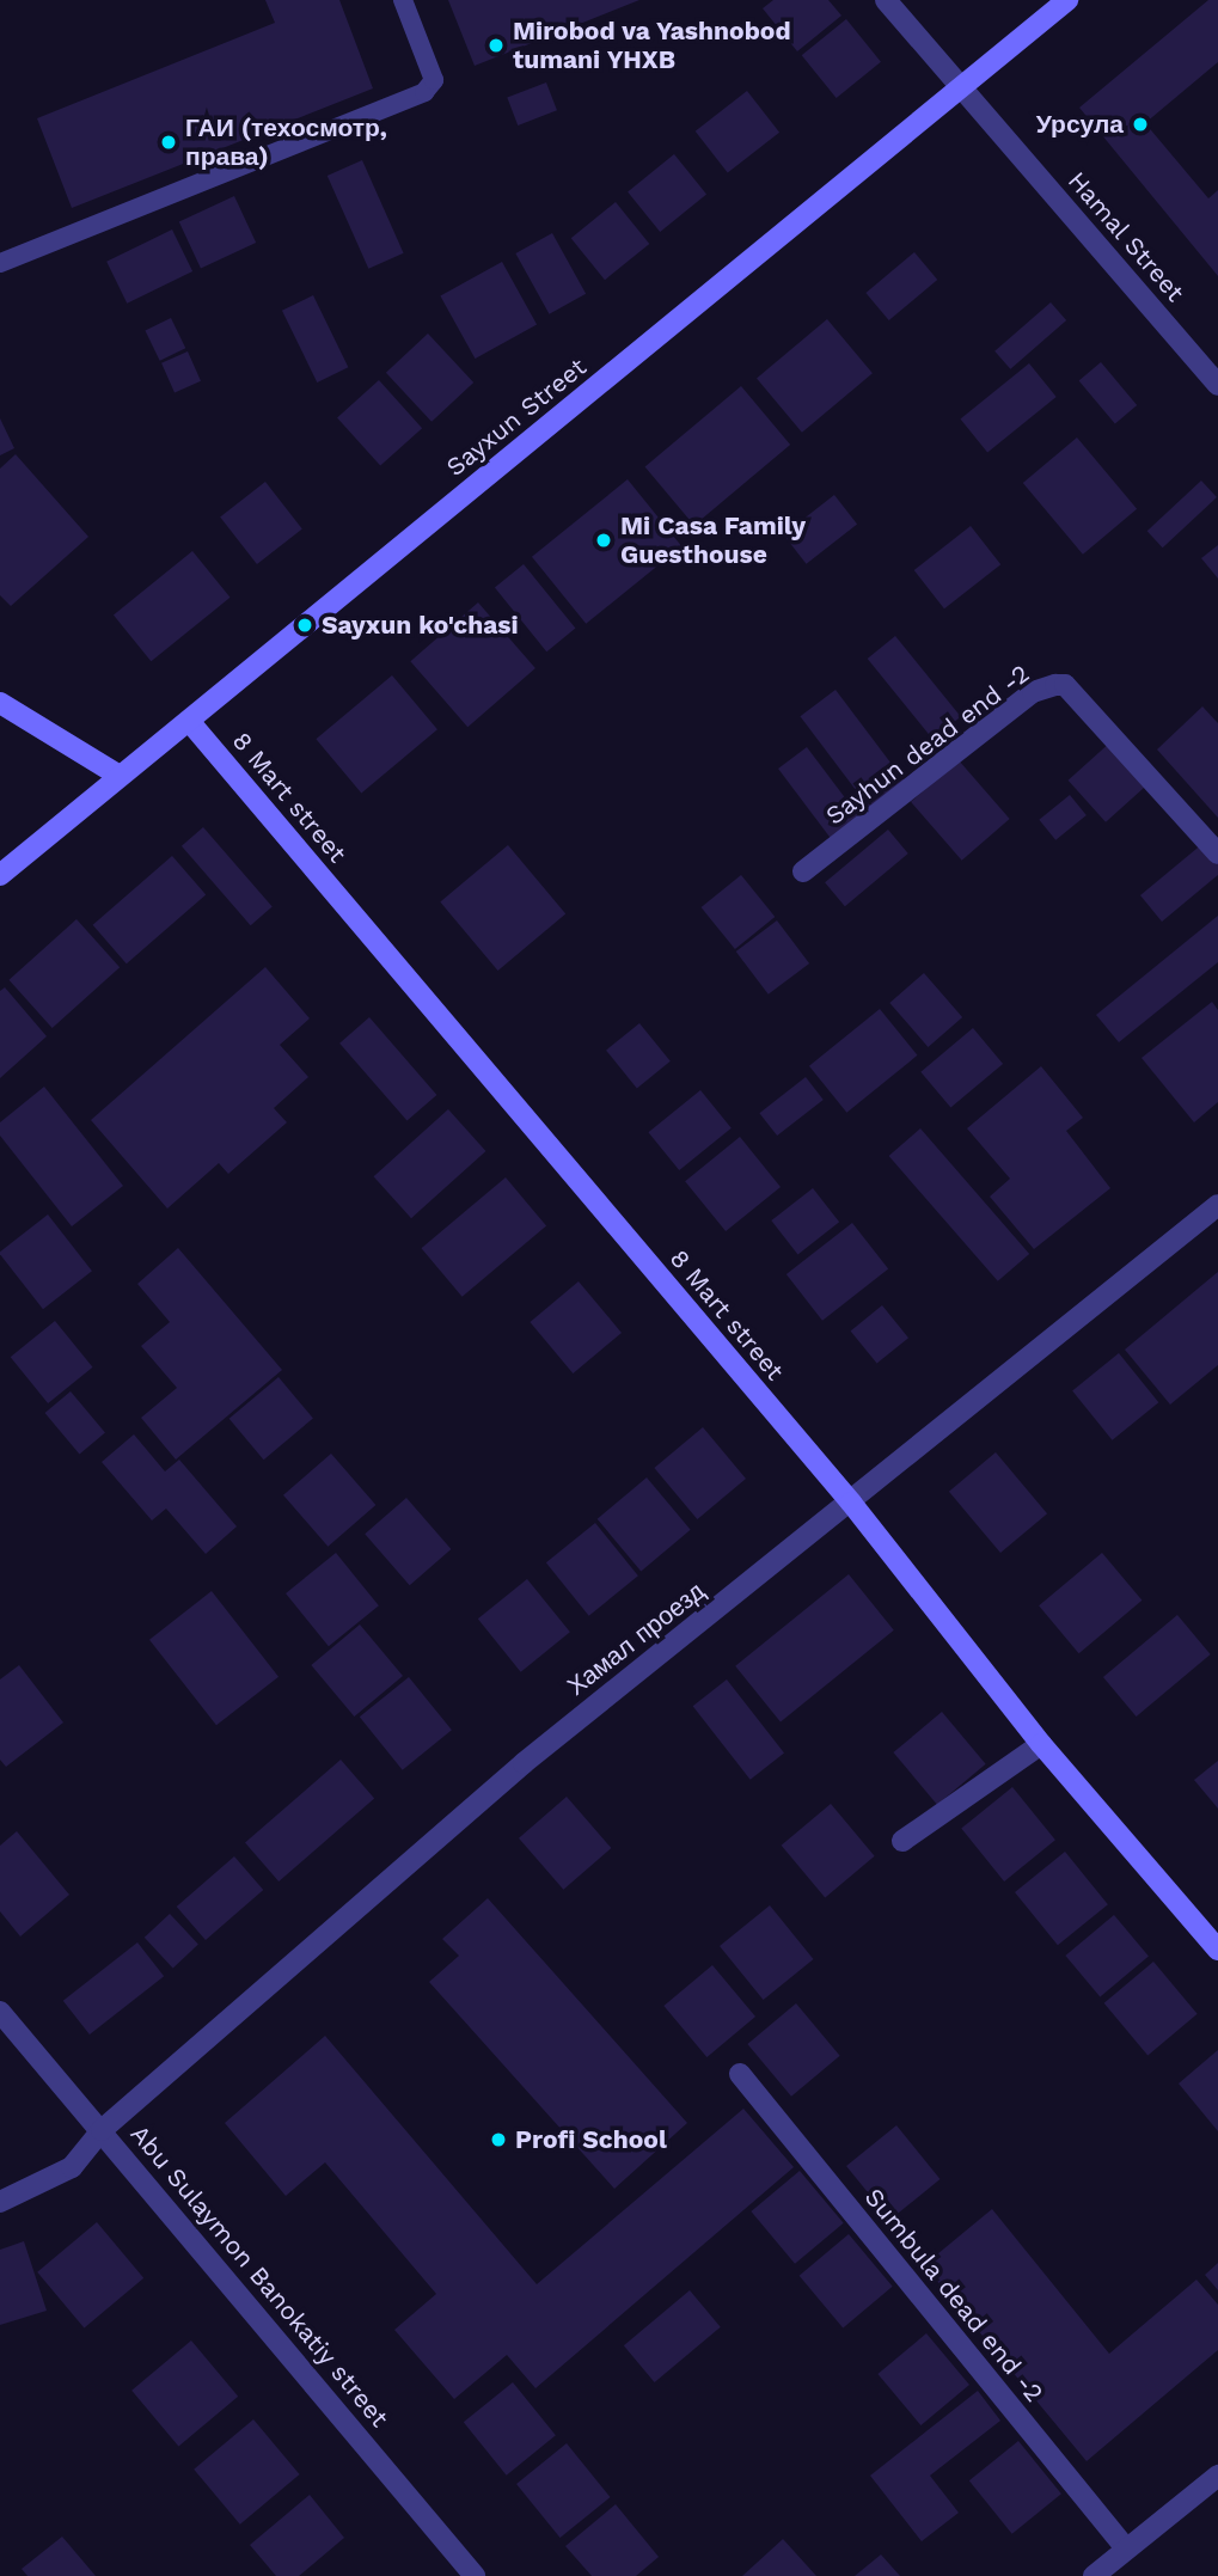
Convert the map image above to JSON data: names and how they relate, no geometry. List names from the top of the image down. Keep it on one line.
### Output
{"streets":{"street":["Hamal Street","Sayxun Street","Sayhun dead end -2","8 Mart street","Хамал проезд","Abu Sulaymon Banokatiy street","Sumbula dead end -2"]},"crossings":[["Hamal Street","Sayxun Street"],["Sayxun Street","8 Mart street"],["8 Mart street","Хамал проезд"],["Хамал проезд","Abu Sulaymon Banokatiy street"]],"places":["Mirobod va Yashnobod tumani YHXB","Урсула","ГАИ (техосмотр, права)","Mi Casa Family Guesthouse","Sayxun ko'chasi","Profi School"]}
